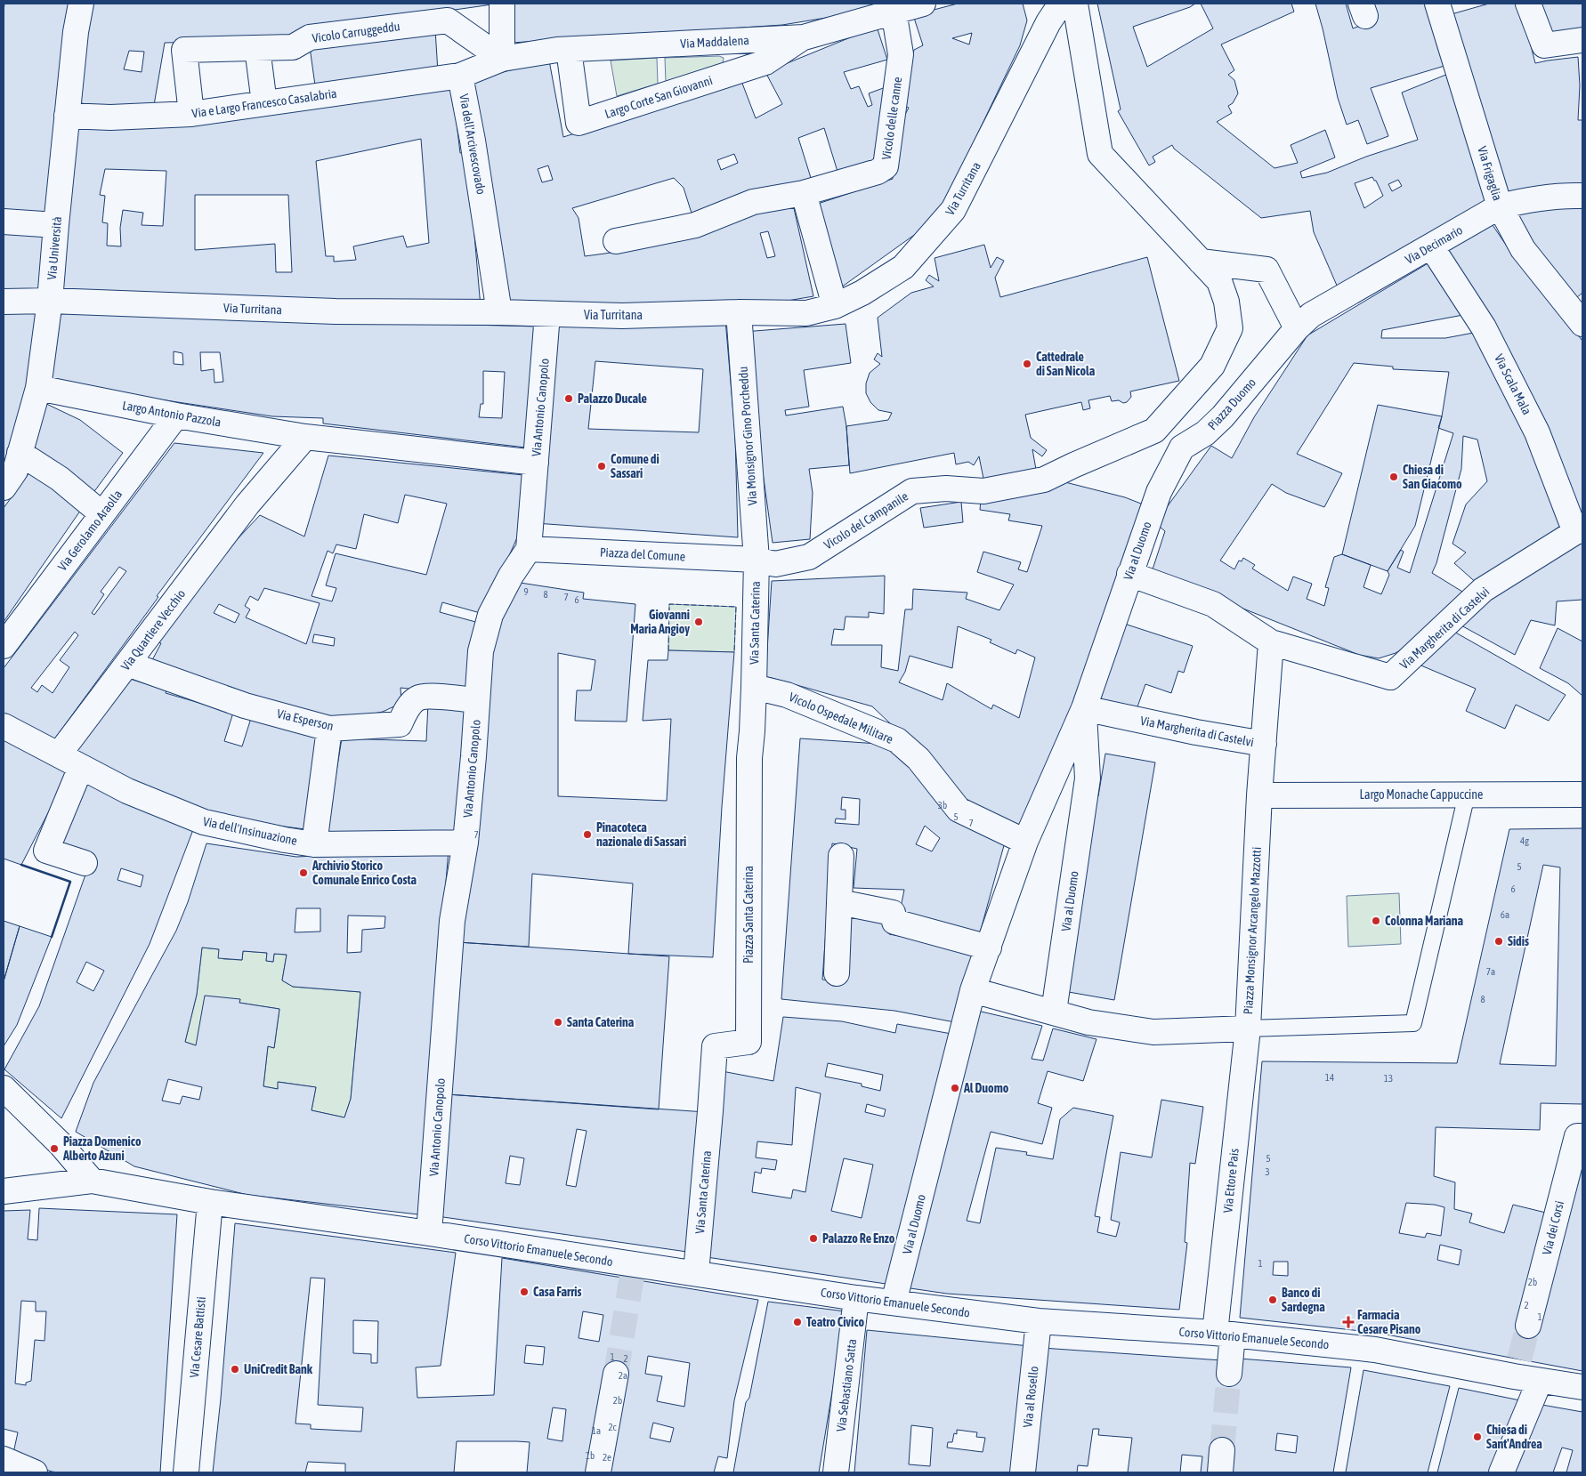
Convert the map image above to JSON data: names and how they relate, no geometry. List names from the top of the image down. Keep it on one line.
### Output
{"streets":{"street":["Vicolo Carruggeddu","Via Maddalena","Largo Corte San Giovanni","Via e Largo Francesco Casalabria","Vicolo delle canne","Via dell'Arcivescovado","Via Frigaglia","Via Turritana","Via Decimario","Via Università","Via Scala Mala","Piazza Duomo","Via Antonio Canopolo","Largo Antonio Pazzola","Via Monsignor Gino Porcheddu","Vicolo del Campanile","Via Gerolamo Araolla","Via al Duomo","Piazza del Comune","Via Santa Caterina","Via Margherita di Castelvì","Via Quartiere Vecchio","Vicolo Ospedale Militare","Via Esperson","Via Margherita di Castelvi","Largo Monache Cappuccine","Via dell'Insinuazione","Piazza Santa Caterina","Piazza Monsignor Arcangelo Mazzotti","Via Ettore Pais","Via dei Corsi","Corso Vittorio Emanuele Secondo","Via Cesare Battisti","Via Sebastiano Satta","Via al Rosello"]},"crossings":[["Vicolo Carruggeddu","Via Maddalena"],["Vicolo Carruggeddu","Via e Largo Francesco Casalabria"],["Via Maddalena","Largo Corte San Giovanni"],["Via Maddalena","Vicolo delle canne"],["Via e Largo Francesco Casalabria","Via dell'Arcivescovado"],["Via e Largo Francesco Casalabria","Via Università"],["Via dell'Arcivescovado","Via Turritana"],["Via Frigaglia","Via Decimario"],["Via Turritana","Via Università"],["Via Turritana","Via Antonio Canopolo"],["Via Turritana","Via Monsignor Gino Porcheddu"],["Via Decimario","Via Scala Mala"],["Via Decimario","Piazza Duomo"],["Via Università","Largo Antonio Pazzola"],["Via Scala Mala","Via Margherita di Castelvì"],["Piazza Duomo","Via al Duomo"],["Via Antonio Canopolo","Largo Antonio Pazzola"],["Via Antonio Canopolo","Piazza del Comune"],["Via Antonio Canopolo","Via Esperson"],["Via Antonio Canopolo","Via dell'Insinuazione"],["Via Antonio Canopolo","Corso Vittorio Emanuele Secondo"],["Largo Antonio Pazzola","Via Gerolamo Araolla"],["Largo Antonio Pazzola","Via Quartiere Vecchio"],["Via Monsignor Gino Porcheddu","Vicolo del Campanile"],["Via Monsignor Gino Porcheddu","Piazza del Comune"],["Via Monsignor Gino Porcheddu","Via Santa Caterina"],["Vicolo del Campanile","Piazza del Comune"],["Vicolo del Campanile","Via Santa Caterina"],["Via al Duomo","Vicolo Ospedale Militare"],["Via al Duomo","Via Margherita di Castelvi"],["Via al Duomo","Piazza Monsignor Arcangelo Mazzotti"],["Via al Duomo","Corso Vittorio Emanuele Secondo"],["Piazza del Comune","Via Santa Caterina"],["Via Santa Caterina","Vicolo Ospedale Militare"],["Via Santa Caterina","Piazza Santa Caterina"],["Via Santa Caterina","Corso Vittorio Emanuele Secondo"],["Via Margherita di Castelvì","Via Margherita di Castelvi"],["Via Quartiere Vecchio","Via Esperson"],["Via Quartiere Vecchio","Via dell'Insinuazione"],["Vicolo Ospedale Militare","Piazza Santa Caterina"],["Via Margherita di Castelvi","Piazza Monsignor Arcangelo Mazzotti"],["Largo Monache Cappuccine","Piazza Monsignor Arcangelo Mazzotti"],["Piazza Monsignor Arcangelo Mazzotti","Via Ettore Pais"],["Via Ettore Pais","Corso Vittorio Emanuele Secondo"],["Corso Vittorio Emanuele Secondo","Via Cesare Battisti"],["Corso Vittorio Emanuele Secondo","Via Sebastiano Satta"],["Corso Vittorio Emanuele Secondo","Via al Rosello"]],"places":{"other":["Cattedrale di San Nicola","Palazzo Ducale","Comune di Sassari","Chiesa di San Giacomo","Giovanni Maria Angioy","Pinacoteca nazionale di Sassari","Archivio Storico Comunale Enrico Costa","Colonna Mariana","Sidis","Santa Caterina","Al Duomo","Piazza Domenico Alberto Azuni","Palazzo Re Enzo","Casa Farris","Banco di Sardegna","Teatro Civico","UniCredit Bank","Chiesa di Sant'Andrea"],"health":["Farmacia Cesare Pisano"]},"house_numbers":["9","8","7","6","3b","5","7","7","4g","5","6","6a","7a","8","14","13","5","3","1","2b","2","1","1","2","2a","2b","2c","1a","1b","2e"]}
